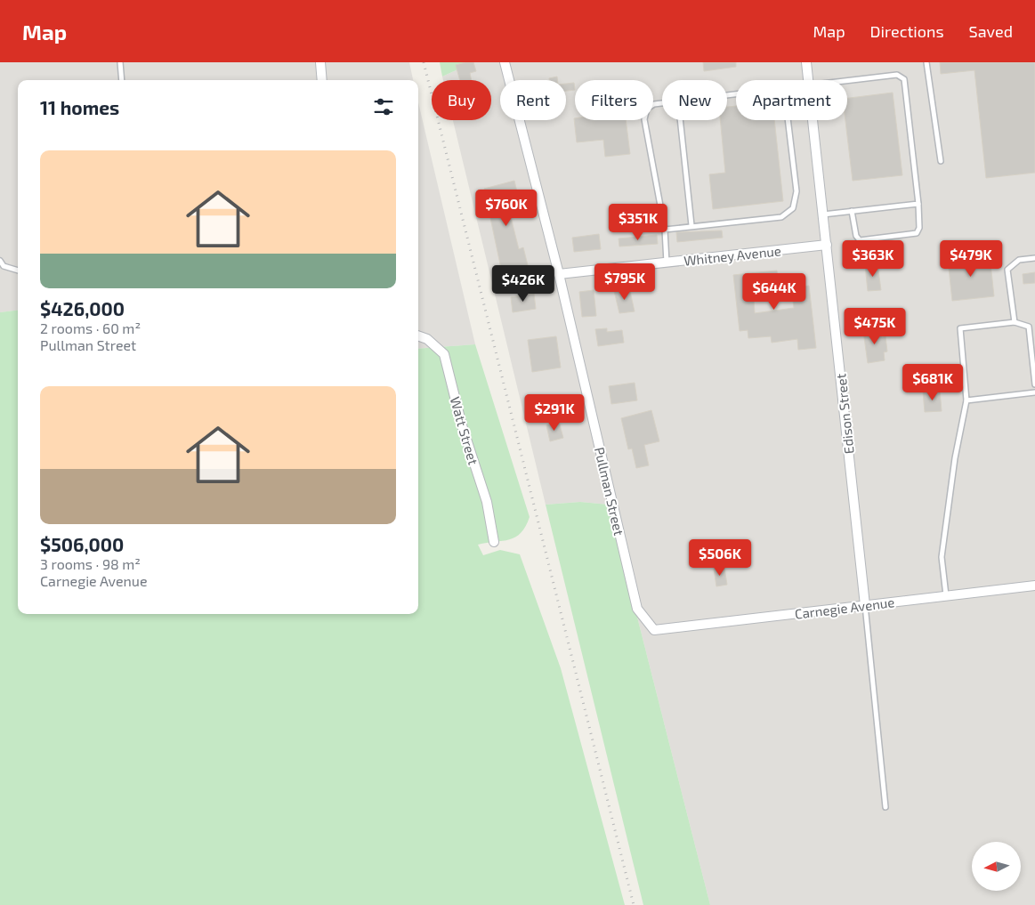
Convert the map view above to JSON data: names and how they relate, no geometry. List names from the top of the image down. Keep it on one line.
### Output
{"streets":{"street":["Whitney Avenue","Edison Street","Watt Street","Pullman Street","Carnegie Avenue"]},"crossings":[["Whitney Avenue","Edison Street"],["Whitney Avenue","Pullman Street"],["Edison Street","Carnegie Avenue"],["Pullman Street","Carnegie Avenue"]],"north":"left","page":{"header":"Map","nav":["Map","Directions","Saved"],"chip":["Buy","Rent","Filters","New","Apartment"],"heading":"11 homes","list":[{"name":"$426,000","note":"2 rooms · 60 m² · Pullman Street"},{"name":"$506,000","note":"3 rooms · 98 m² · Carnegie Avenue"}],"price":["$760K","$351K","$363K","$479K","$795K","$426K","$644K","$475K","$681K","$291K","$506K"]}}
